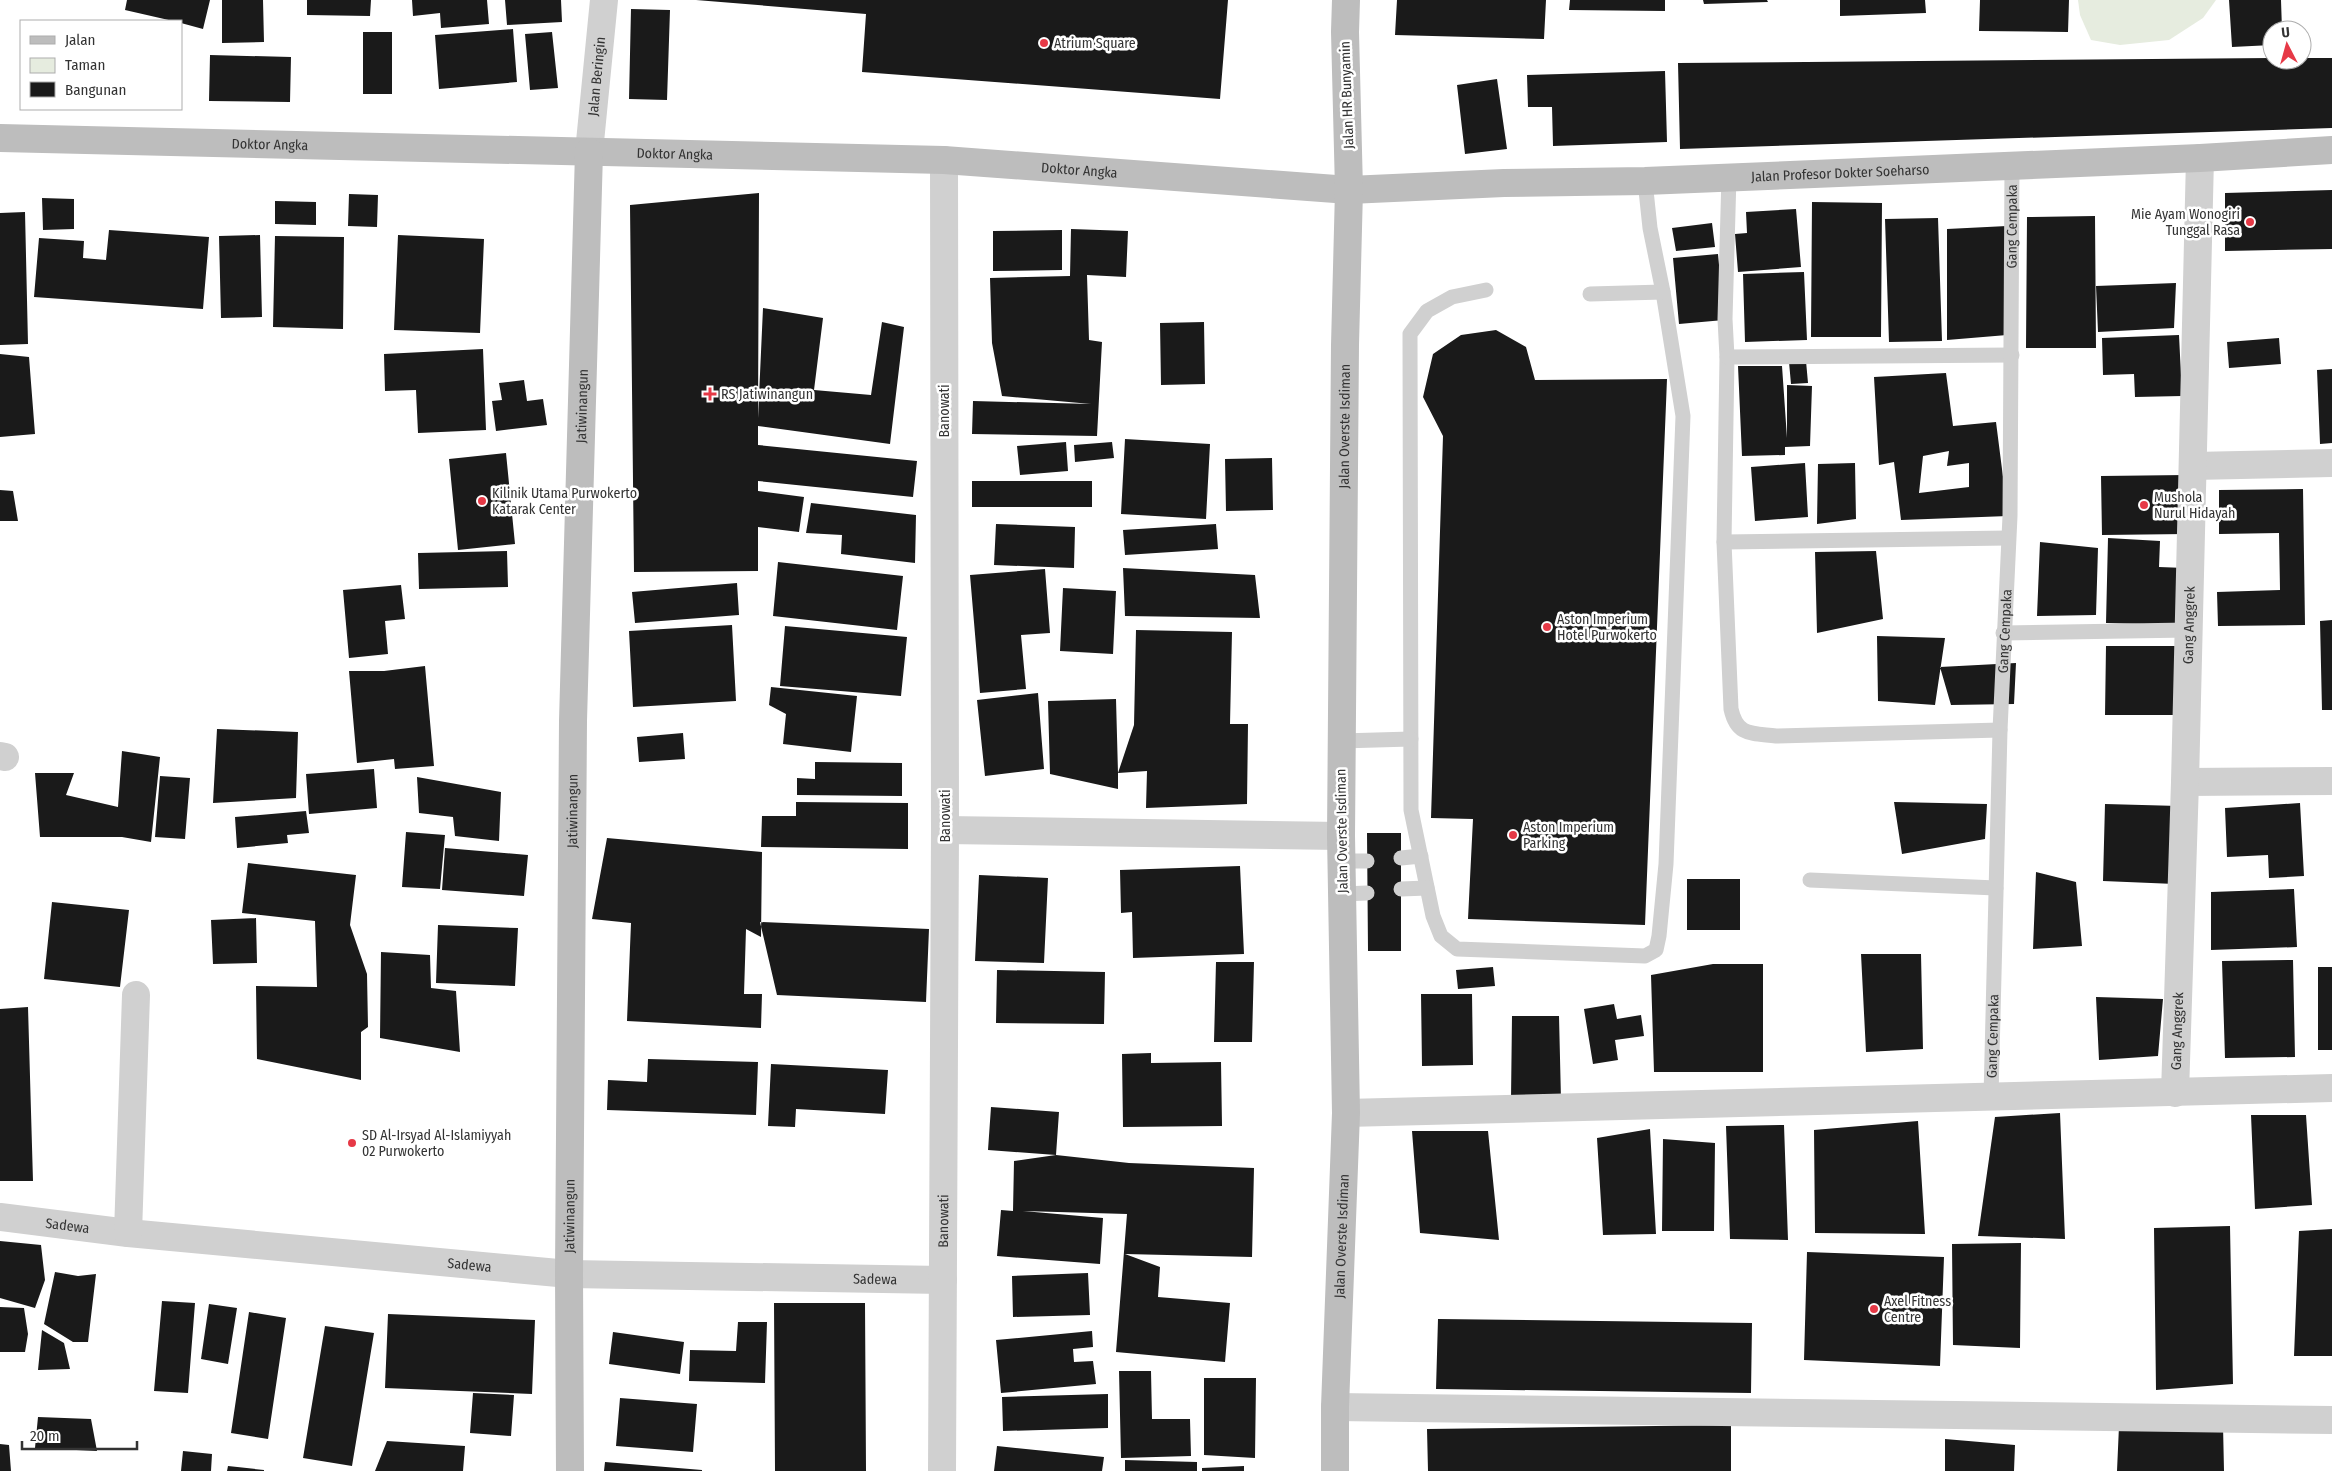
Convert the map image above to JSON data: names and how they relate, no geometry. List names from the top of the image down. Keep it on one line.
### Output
{"streets":{"street":["Jalan Beringin","Jalan HR Bunyamin","Doktor Angka","Jalan Profesor Dokter Soeharso","Jatiwinangun","Banowati","Jalan Overste Isdiman","Gang Anggrek","Sadewa"],"lane":["Gang Cempaka"]},"crossings":[["Jalan Beringin","Doktor Angka"],["Jalan Beringin","Jatiwinangun"],["Jalan HR Bunyamin","Doktor Angka"],["Jalan HR Bunyamin","Jalan Profesor Dokter Soeharso"],["Jalan HR Bunyamin","Jalan Overste Isdiman"],["Doktor Angka","Jalan Profesor Dokter Soeharso"],["Doktor Angka","Jatiwinangun"],["Doktor Angka","Banowati"],["Doktor Angka","Jalan Overste Isdiman"],["Jalan Profesor Dokter Soeharso","Gang Cempaka"],["Jalan Profesor Dokter Soeharso","Jalan Overste Isdiman"],["Jalan Profesor Dokter Soeharso","Gang Anggrek"],["Jatiwinangun","Sadewa"],["Banowati","Sadewa"]],"places":{"other":["Atrium Square","Mie Ayam Wonogiri Tunggal Rasa","Kilinik Utama Purwokerto Katarak Center","Mushola Nurul Hidayah","Aston Imperium Hotel Purwokerto","Aston Imperium Parking","SD Al-Irsyad Al-Islamiyyah 02 Purwokerto","Axel Fitness Centre"],"health":["RS Jatiwinangun"]},"legend":["Jalan","Taman","Bangunan"],"scale_bar":"20 m","north":"top"}
